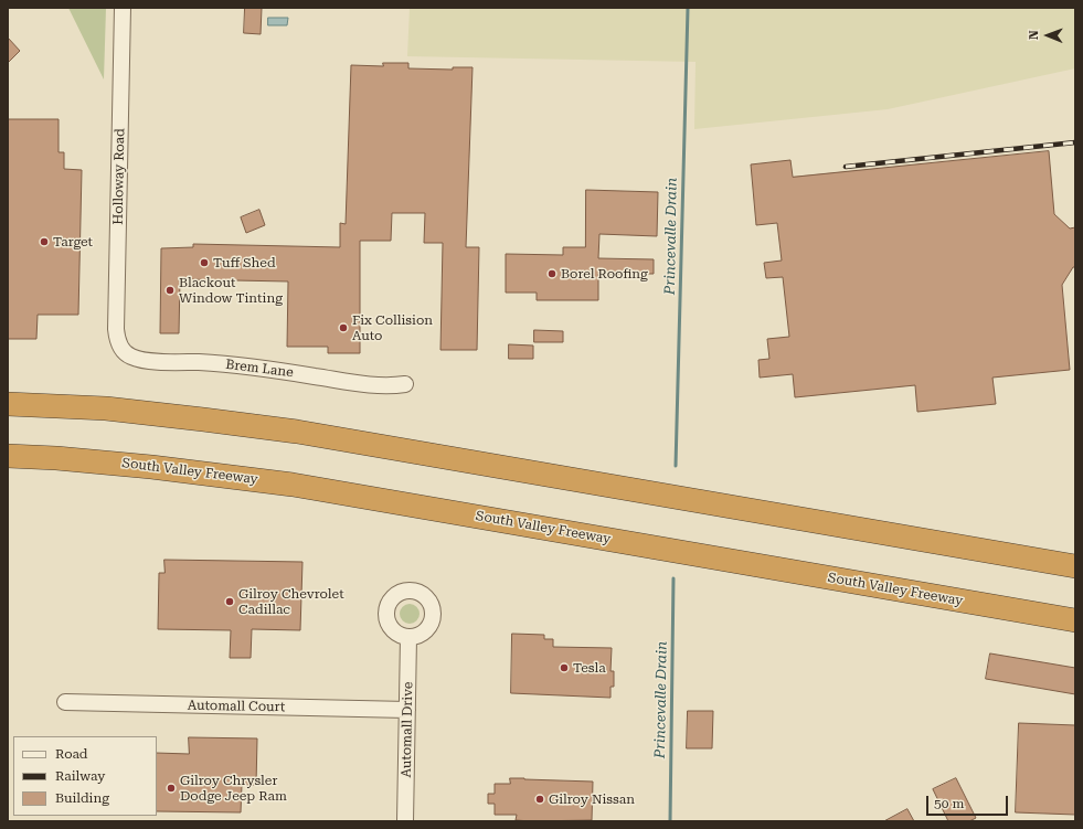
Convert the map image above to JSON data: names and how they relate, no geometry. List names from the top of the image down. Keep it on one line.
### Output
{"streets":{"highway":["South Valley Freeway"],"street":["Holloway Road","Brem Lane","Automall Court","Automall Drive"]},"crossings":[["Holloway Road","Brem Lane"],["Automall Court","Automall Drive"]],"water":["Princevalle Drain"],"places":["Target","Tuff Shed","Borel Roofing","Blackout Window Tinting","Fix Collision Auto","Gilroy Chevrolet Cadillac","Tesla","Gilroy Chrysler Dodge Jeep Ram","Gilroy Nissan"],"legend":["Road","Railway","Building"],"scale_bar":"50 m","north":"left"}
